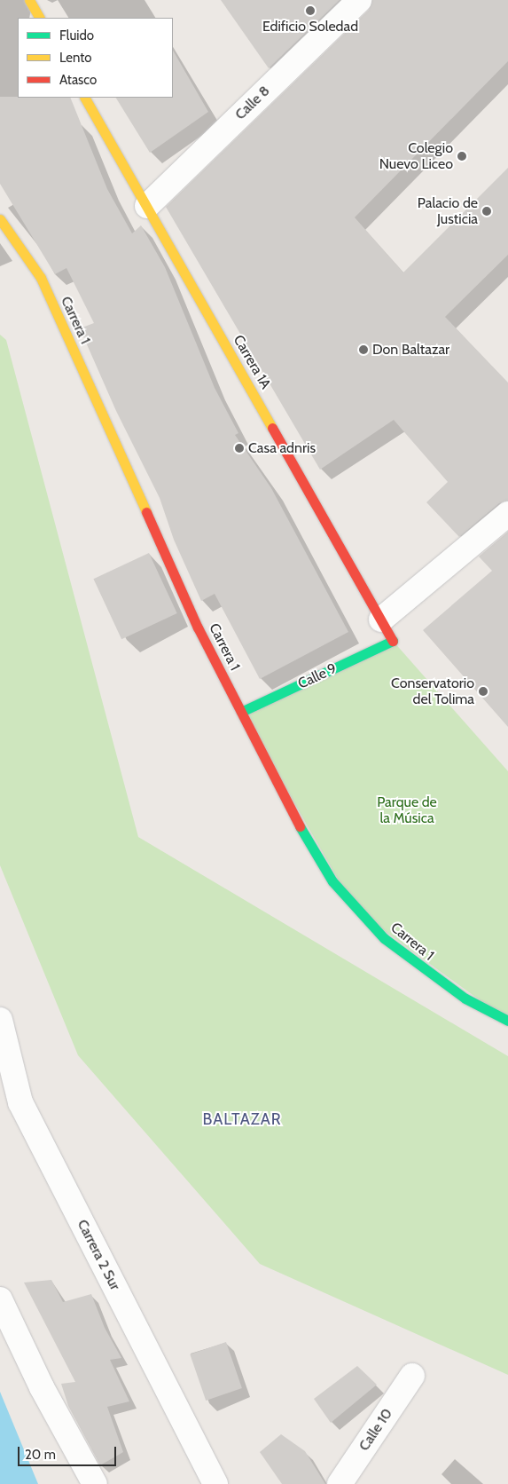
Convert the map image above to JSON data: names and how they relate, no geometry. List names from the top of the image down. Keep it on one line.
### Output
{"streets":{"street":["Calle 8","Carrera 1","Carrera 1A","Calle 9","Carrera 2 Sur","Calle 10"]},"crossings":[["Calle 8","Carrera 1A"],["Carrera 1","Calle 9"],["Carrera 1A","Calle 9"]],"districts":["BALTAZAR"],"parks":["Parque de la Música"],"places":["Edificio Soledad","Colegio Nuevo Liceo","Palacio de Justicia","Don Baltazar","Casa adnris","Conservatorio del Tolima"],"legend":["Fluido","Lento","Atasco"],"scale_bar":"20 m"}
